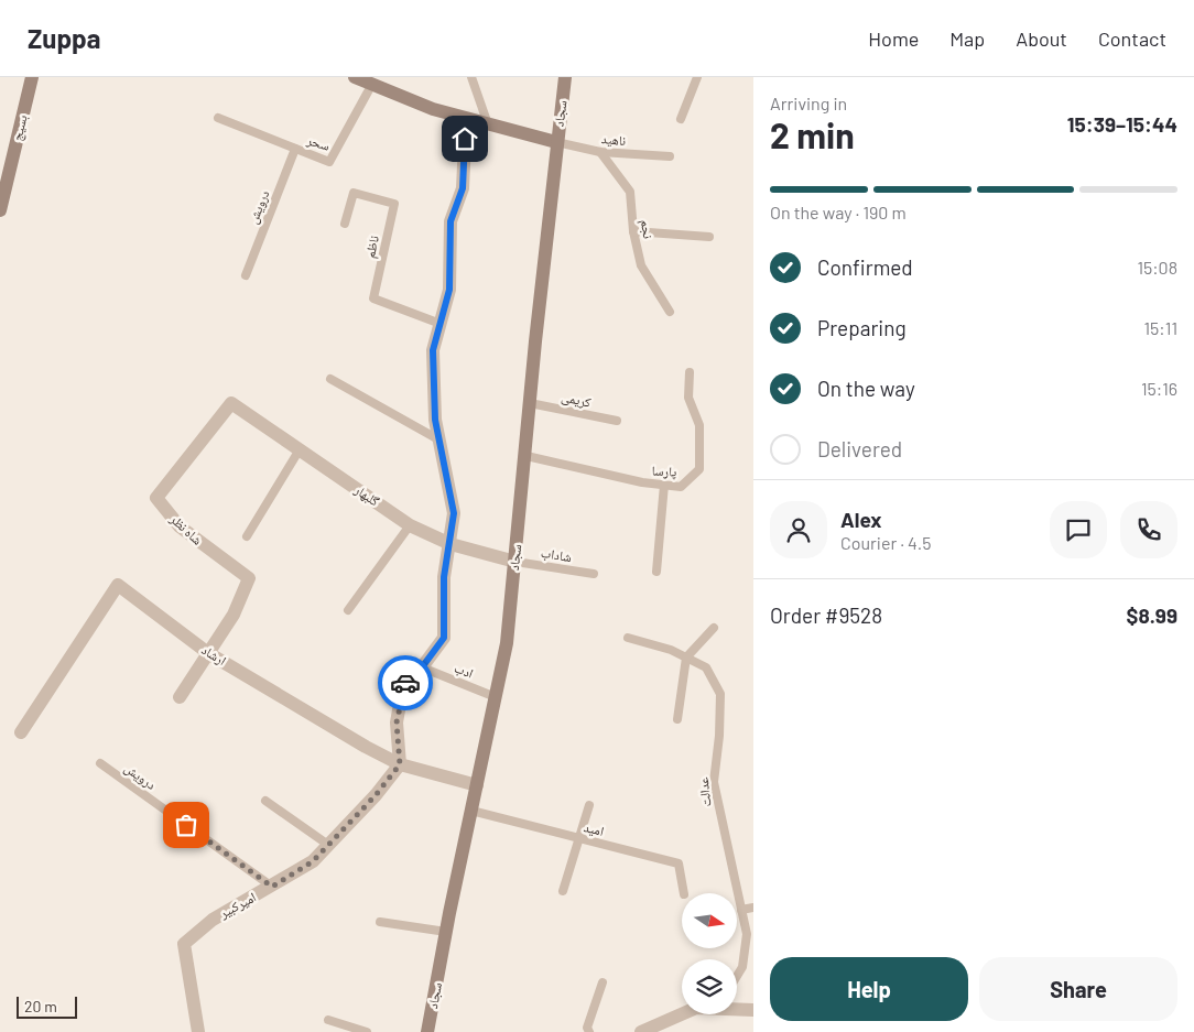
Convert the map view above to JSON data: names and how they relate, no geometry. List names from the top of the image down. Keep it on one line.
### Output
{"streets":{"street":["سجاد","بسیج","گلبهار","شاه نظر","ارشاد","امیرکبیر"],"lane":["ناهید","سحر","درویش","نجم","ناظم","کریمی","پارسا","شاداب","ادب","عدالت","امید"]},"crossings":[["سجاد","ناهید"],["سجاد","کریمی"],["سجاد","پارسا"],["سجاد","گلبهار"],["سجاد","شاداب"],["سجاد","ارشاد"],["سجاد","ادب"],["سجاد","امید"],["ناهید","نجم"],["سحر","درویش"],["درویش","امیرکبیر"],["گلبهار","شاه نظر"],["گلبهار","شاداب"],["شاه نظر","ارشاد"],["ارشاد","امیرکبیر"]],"scale_bar":"20 m","north":"right","page":{"header":"Zuppa","nav":["Home","Map","About","Contact"],"heading":["2 min","Arriving in","15:39–15:44"],"panel":["Alex","Courier · 4.5","Order #9528","$8.99"],"bar":"On the way · 190 m","list":[["Confirmed","15:08"],["Preparing","15:11"],["On the way","15:16"],"Delivered"],"buttons":["Help","Share"],"scale":"20 m"}}
